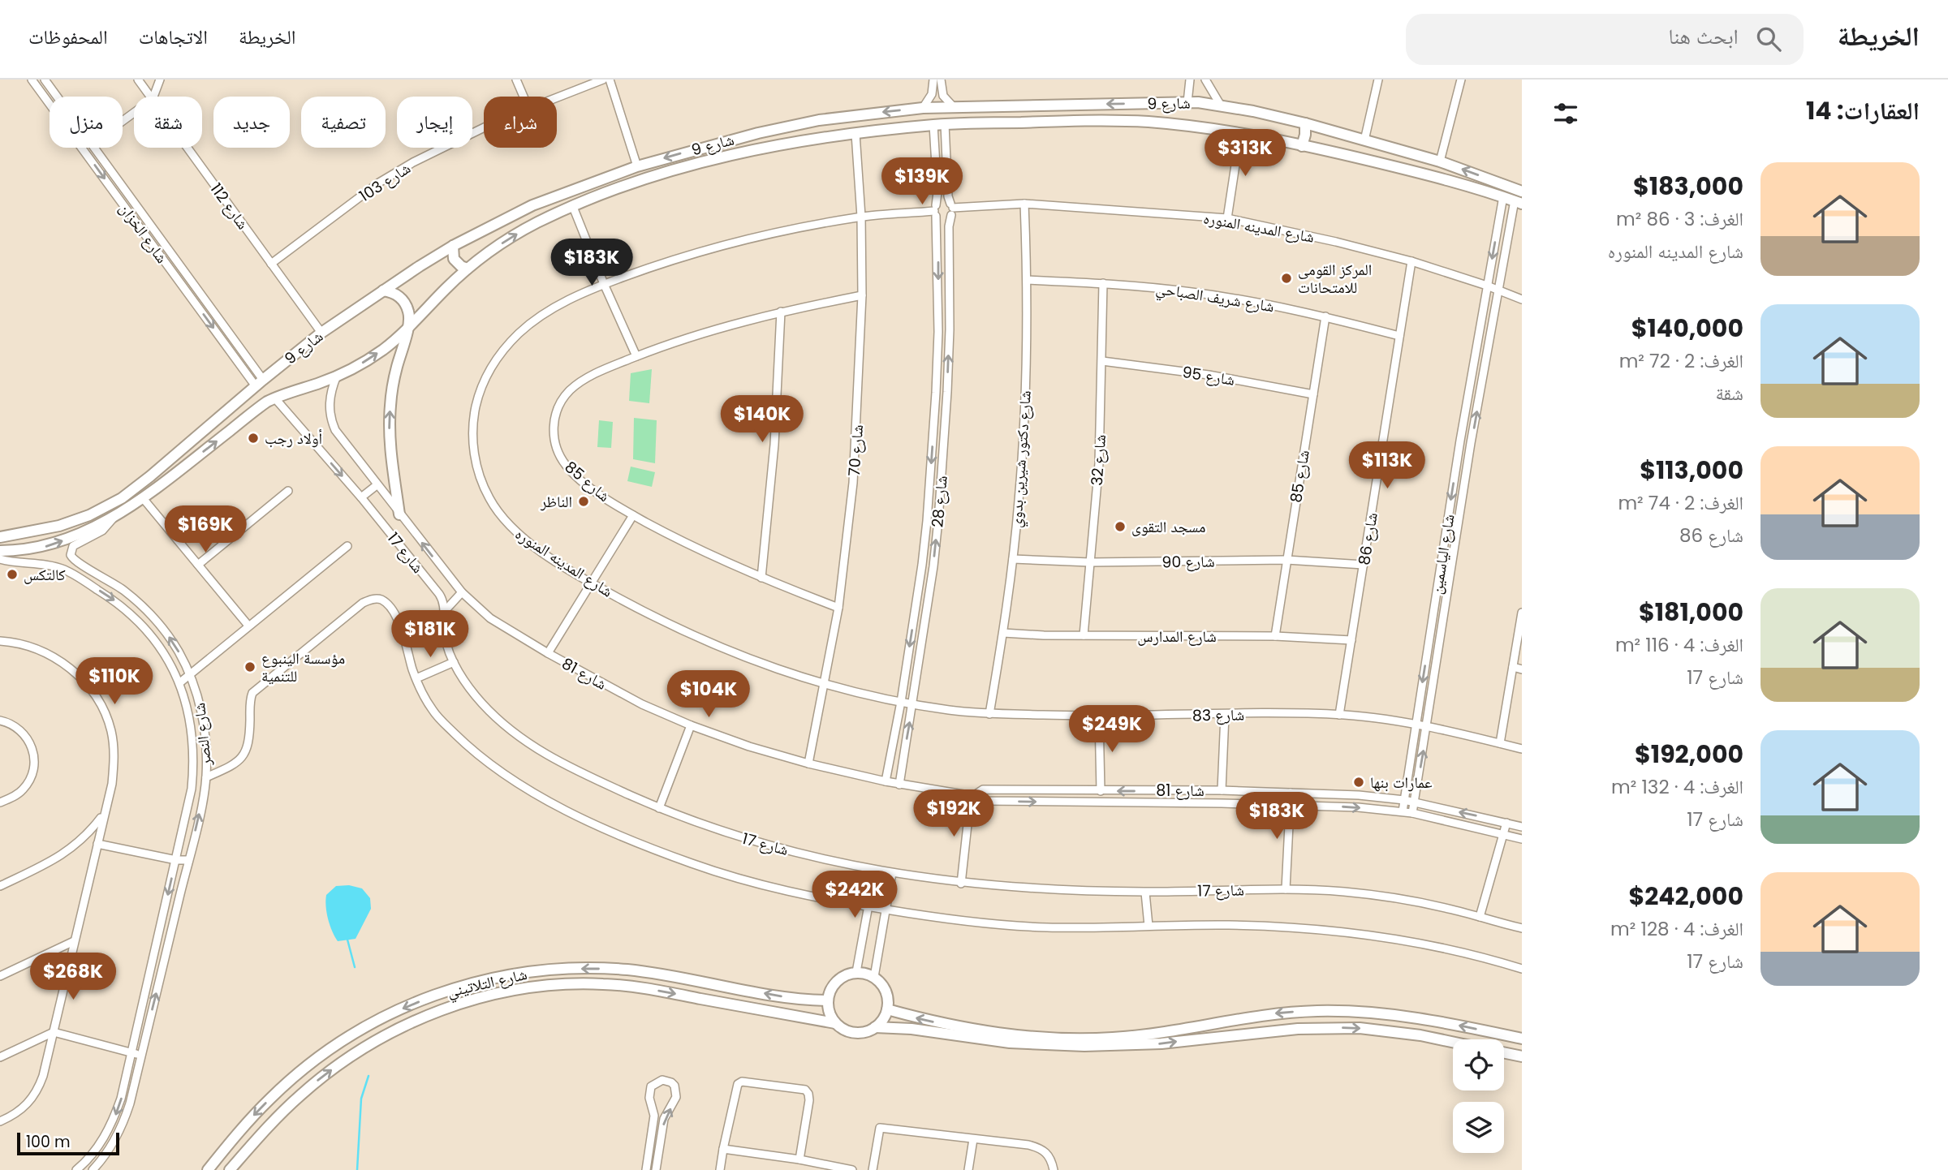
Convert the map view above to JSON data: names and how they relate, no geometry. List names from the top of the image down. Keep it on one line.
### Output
{"streets":{"main road":["شارع 9","شارع التلاتيني"],"street":["شارع 103","شارع 112","شارع المدينه المنوره","شارع الخزان","شارع شريف الصباحي","شارع 95","شارع 70","شارع دكتور شيرين بدوي","شارع 32","شارع 85","شارع 28","شارع 86","شارع 17","شارع الياسمين","شارع 90","شارع المدارس","شارع 81","شارع 83","شارع النصر"]},"crossings":[["شارع 9","شارع 112"],["شارع 9","شارع الخزان"],["شارع 9","شارع 70"],["شارع 9","شارع 28"],["شارع 9","شارع 17"],["شارع 9","شارع الياسمين"],["شارع 9","شارع 81"],["شارع 103","شارع 112"],["شارع المدينه المنوره","شارع 70"],["شارع المدينه المنوره","شارع دكتور شيرين بدوي"],["شارع المدينه المنوره","شارع 28"],["شارع المدينه المنوره","شارع 86"],["شارع المدينه المنوره","شارع الياسمين"],["شارع المدينه المنوره","شارع 83"],["شارع شريف الصباحي","شارع دكتور شيرين بدوي"],["شارع شريف الصباحي","شارع 32"],["شارع شريف الصباحي","شارع 85"],["شارع شريف الصباحي","شارع 86"],["شارع 95","شارع 32"],["شارع 95","شارع 85"],["شارع 70","شارع 85"],["شارع 70","شارع 81"],["شارع دكتور شيرين بدوي","شارع 90"],["شارع دكتور شيرين بدوي","شارع المدارس"],["شارع دكتور شيرين بدوي","شارع 83"],["شارع 32","شارع 90"],["شارع 32","شارع المدارس"],["شارع 85","شارع 90"],["شارع 85","شارع المدارس"],["شارع 28","شارع 81"],["شارع 28","شارع 83"],["شارع 86","شارع 90"],["شارع 86","شارع المدارس"],["شارع 86","شارع 83"],["شارع الياسمين","شارع 81"],["شارع الياسمين","شارع 83"]],"places":["المركز القومى للامتحانات","أولاد رجب","الناظر","مسجد التقوى","كالتكس","مؤسسة الينبوع للتنمية","عمارات بنها"],"scale_bar":"100 m","page":{"header":"الخريطة","search":"ابحث هنا","nav":["الخريطة","الاتجاهات","المحفوظات"],"heading":"العقارات: 14","chip":["شراء","إيجار","تصفية","جديد","شقة","منزل"],"price":["$313K","$139K","$183K","$140K","$113K","$169K","$181K","$110K","$104K","$249K","$192K","$183K","$242K","$268K"],"list":[{"name":"$183,000","note":"الغرف: 3 · 86 m² · شارع المدينه المنوره"},{"name":"$140,000","note":"الغرف: 2 · 72 m² · شقة"},{"name":"$113,000","note":"الغرف: 2 · 74 m² · شارع 86"},{"name":"$181,000","note":"الغرف: 4 · 116 m² · شارع 17"},{"name":"$192,000","note":"الغرف: 4 · 132 m² · شارع 17"},{"name":"$242,000","note":"الغرف: 4 · 128 m² · شارع 17"}],"scale":"100 m"}}
